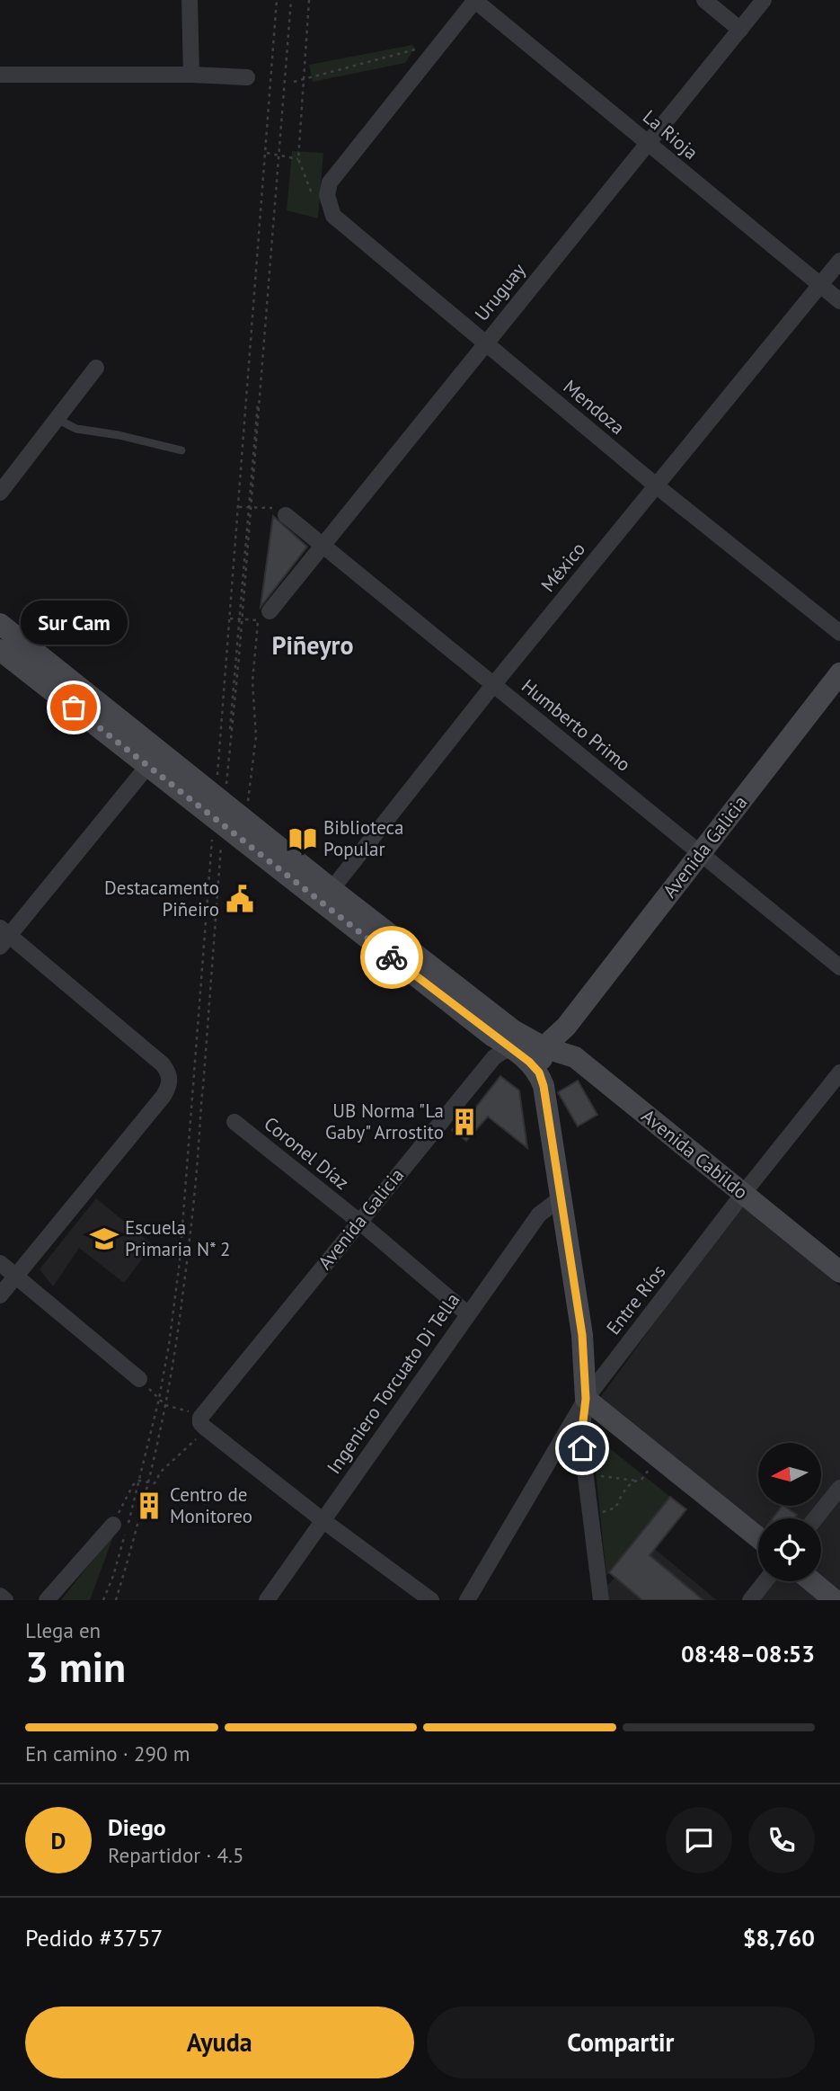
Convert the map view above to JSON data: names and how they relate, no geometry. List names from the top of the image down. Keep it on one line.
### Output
{"streets":{"main road":["Avenida Galicia","Avenida Cabildo"],"street":["La Rioja","Uruguay","Mendoza","México","Humberto Primo","Coronel Díaz","Entre Ríos","Ingeniero Torcuato Di Tella"]},"crossings":[["La Rioja","Uruguay"],["La Rioja","México"],["Uruguay","Mendoza"],["Uruguay","Humberto Primo"],["Mendoza","México"],["México","Humberto Primo"],["México","Avenida Cabildo"],["Humberto Primo","Avenida Galicia"],["Avenida Galicia","Coronel Díaz"],["Avenida Galicia","Avenida Cabildo"],["Coronel Díaz","Ingeniero Torcuato Di Tella"],["Avenida Cabildo","Entre Ríos"]],"districts":["Piñeyro"],"places":{"other":["Sur Cam"],"library":["Biblioteca Popular"],"public building":["Destacamento Piñeiro"],"building":["UB Norma \"La Gaby\" Arrostito","Centro de Monitoreo"],"school or university":["Escuela Primaria N* 2"]},"north":"left","page":{"bubble":"Sur Cam","heading":["3 min","Llega en","08:48–08:53"],"panel":["Diego","Repartidor · 4.5","Pedido #3757","$8,760"],"bar":"En camino · 290 m","round":"D","buttons":["Ayuda","Compartir"]}}
